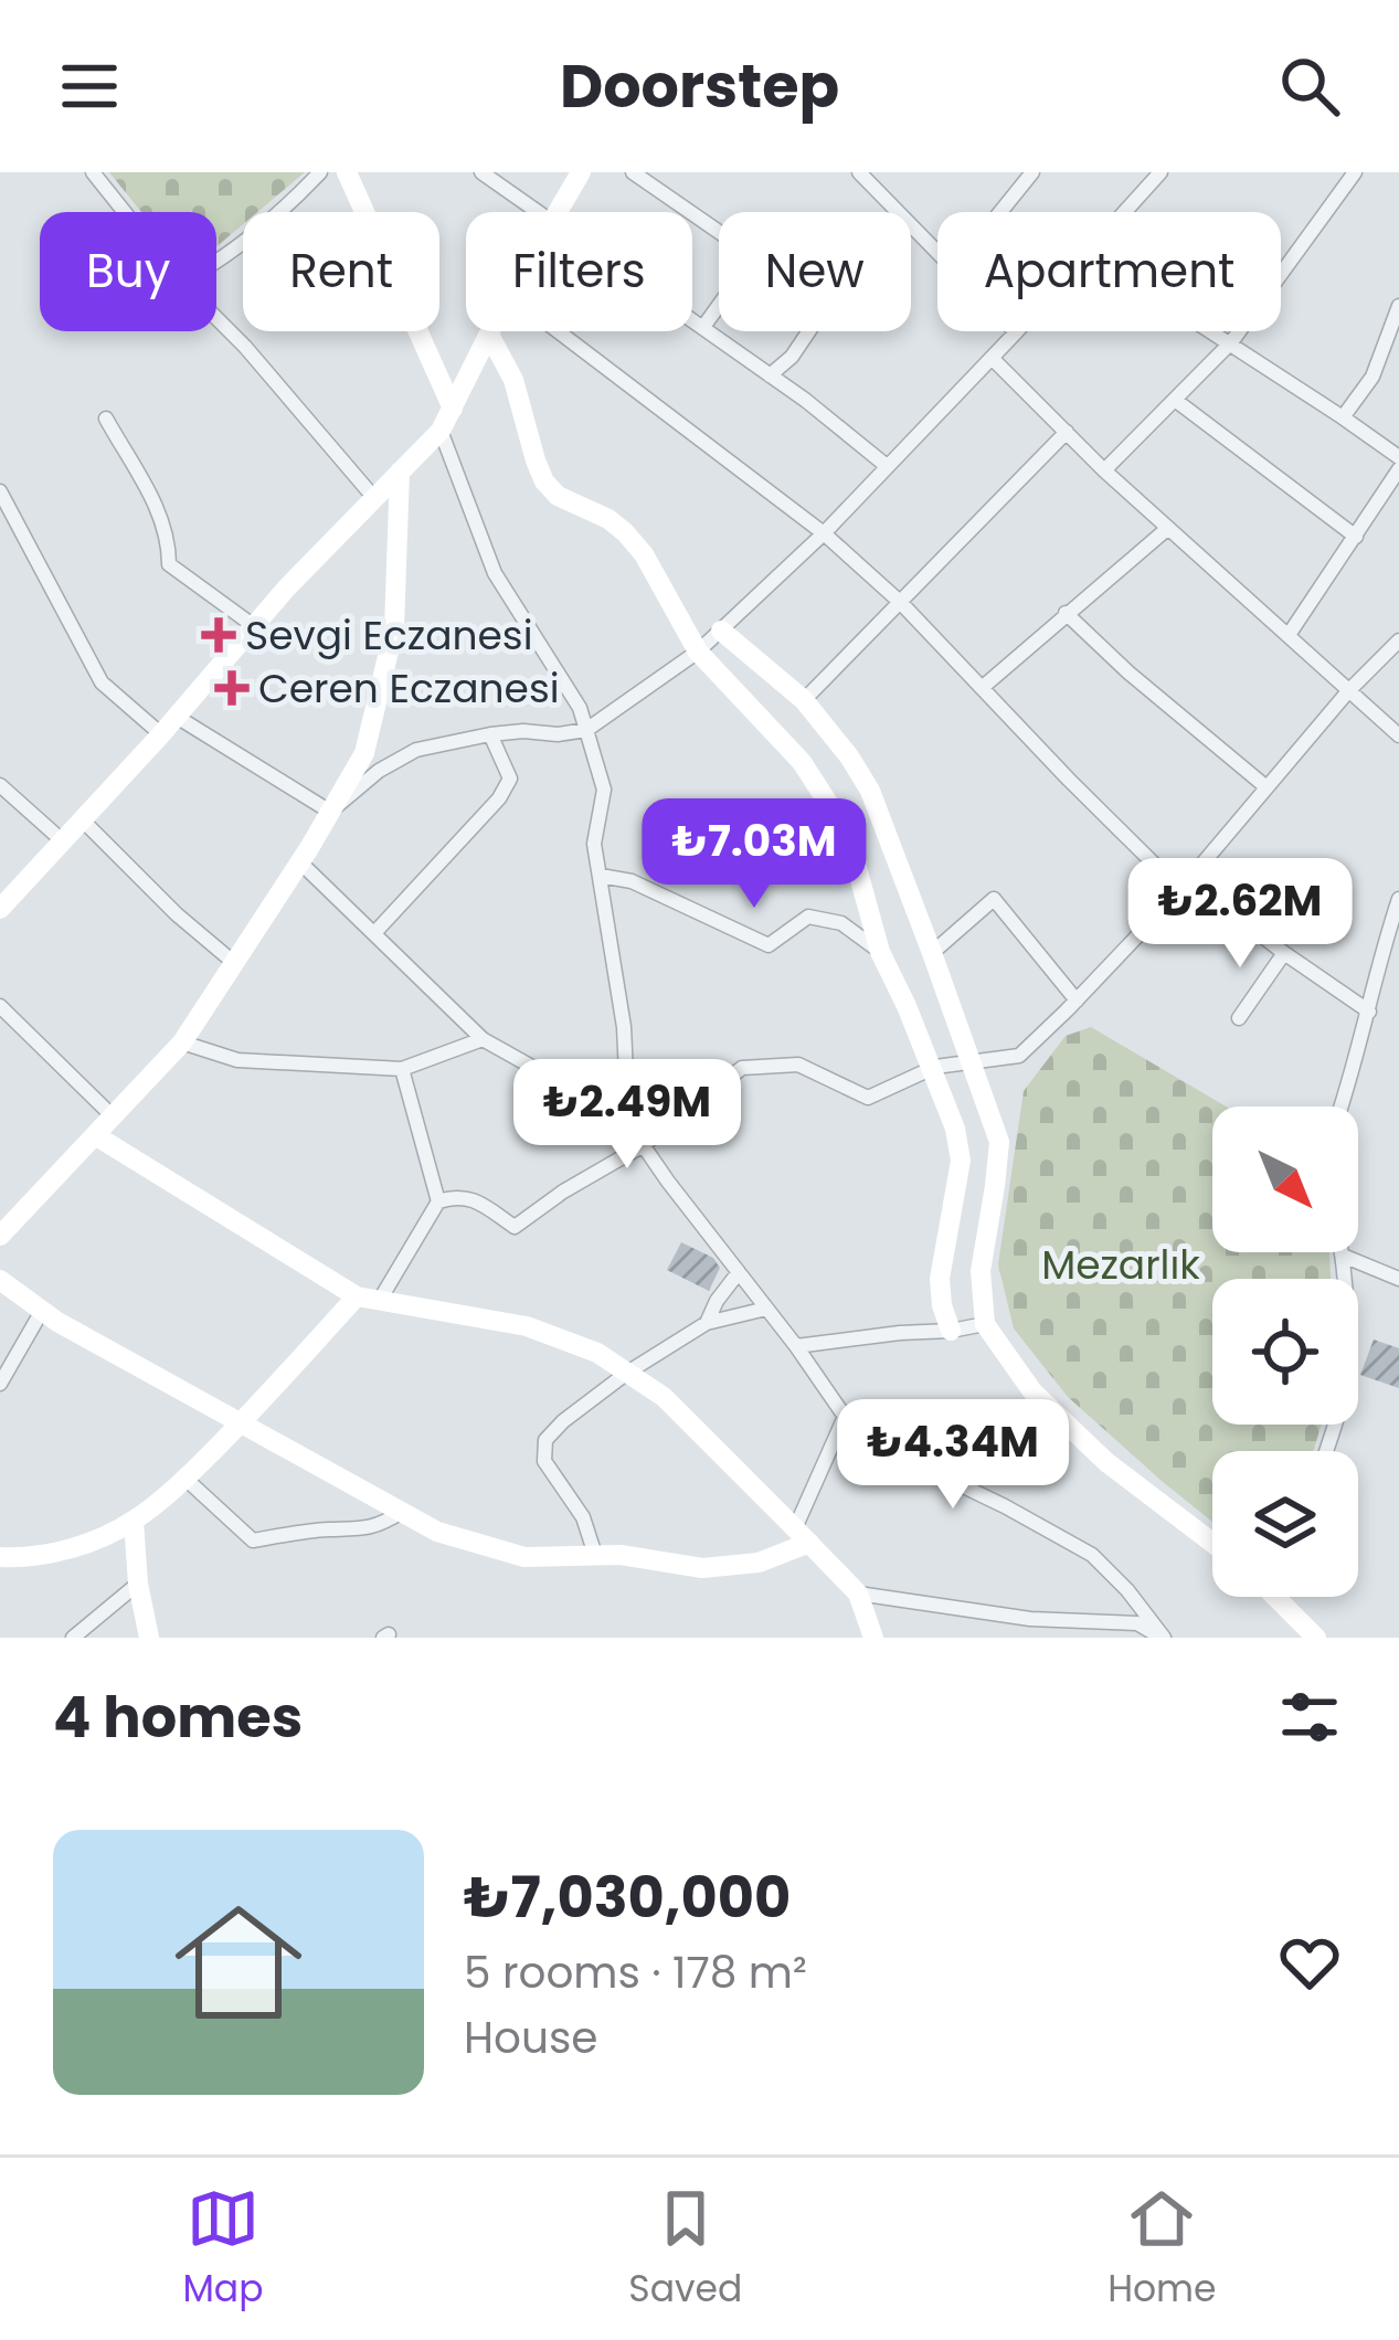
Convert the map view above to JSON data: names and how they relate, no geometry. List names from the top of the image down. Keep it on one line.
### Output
{"parks":["Mezarlık"],"places":{"health":["Sevgi Eczanesi","Ceren Eczanesi"]},"north":"bottom right","page":{"header":"Doorstep","chip":["Buy","Rent","Filters","New","Apartment"],"price":["₺7.03M","₺2.62M","₺2.49M","₺4.34M"],"heading":"4 homes","list":[{"name":"₺7,030,000","note":"5 rooms · 178 m² · House"}],"tabs":["Map","Saved","Home"]}}
